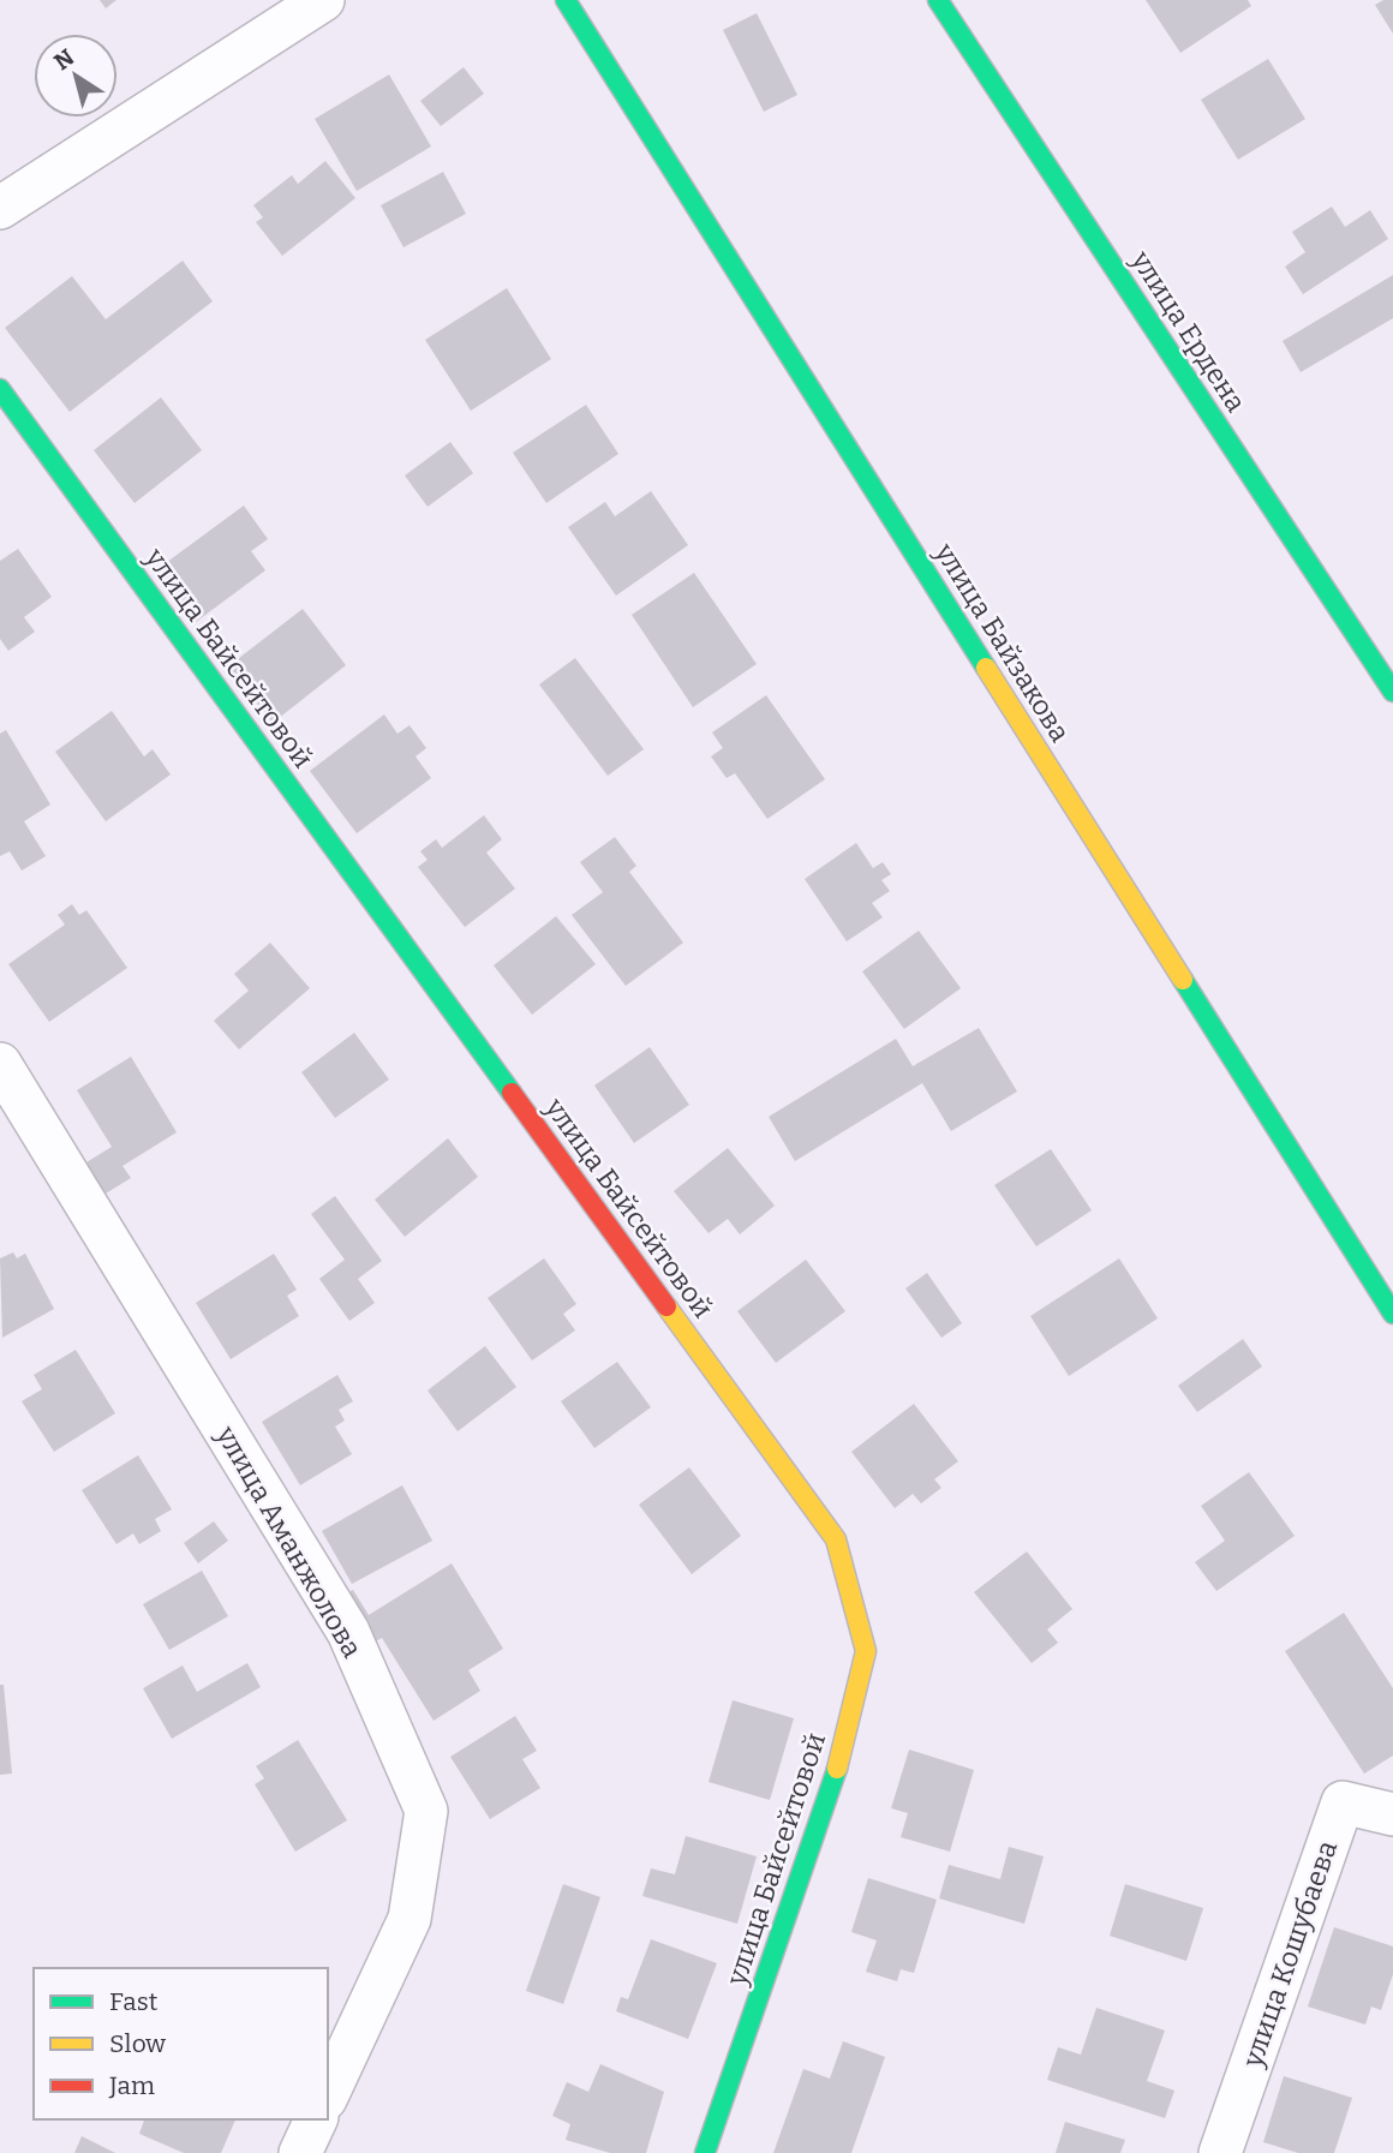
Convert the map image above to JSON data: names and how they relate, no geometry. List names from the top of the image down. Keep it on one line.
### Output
{"streets":{"street":["улица Ердена","улица Байзакова","улица Байсейтовой","улица Аманжолова","улица Кошубаева"]},"legend":["Fast","Slow","Jam"],"north":"top left"}
